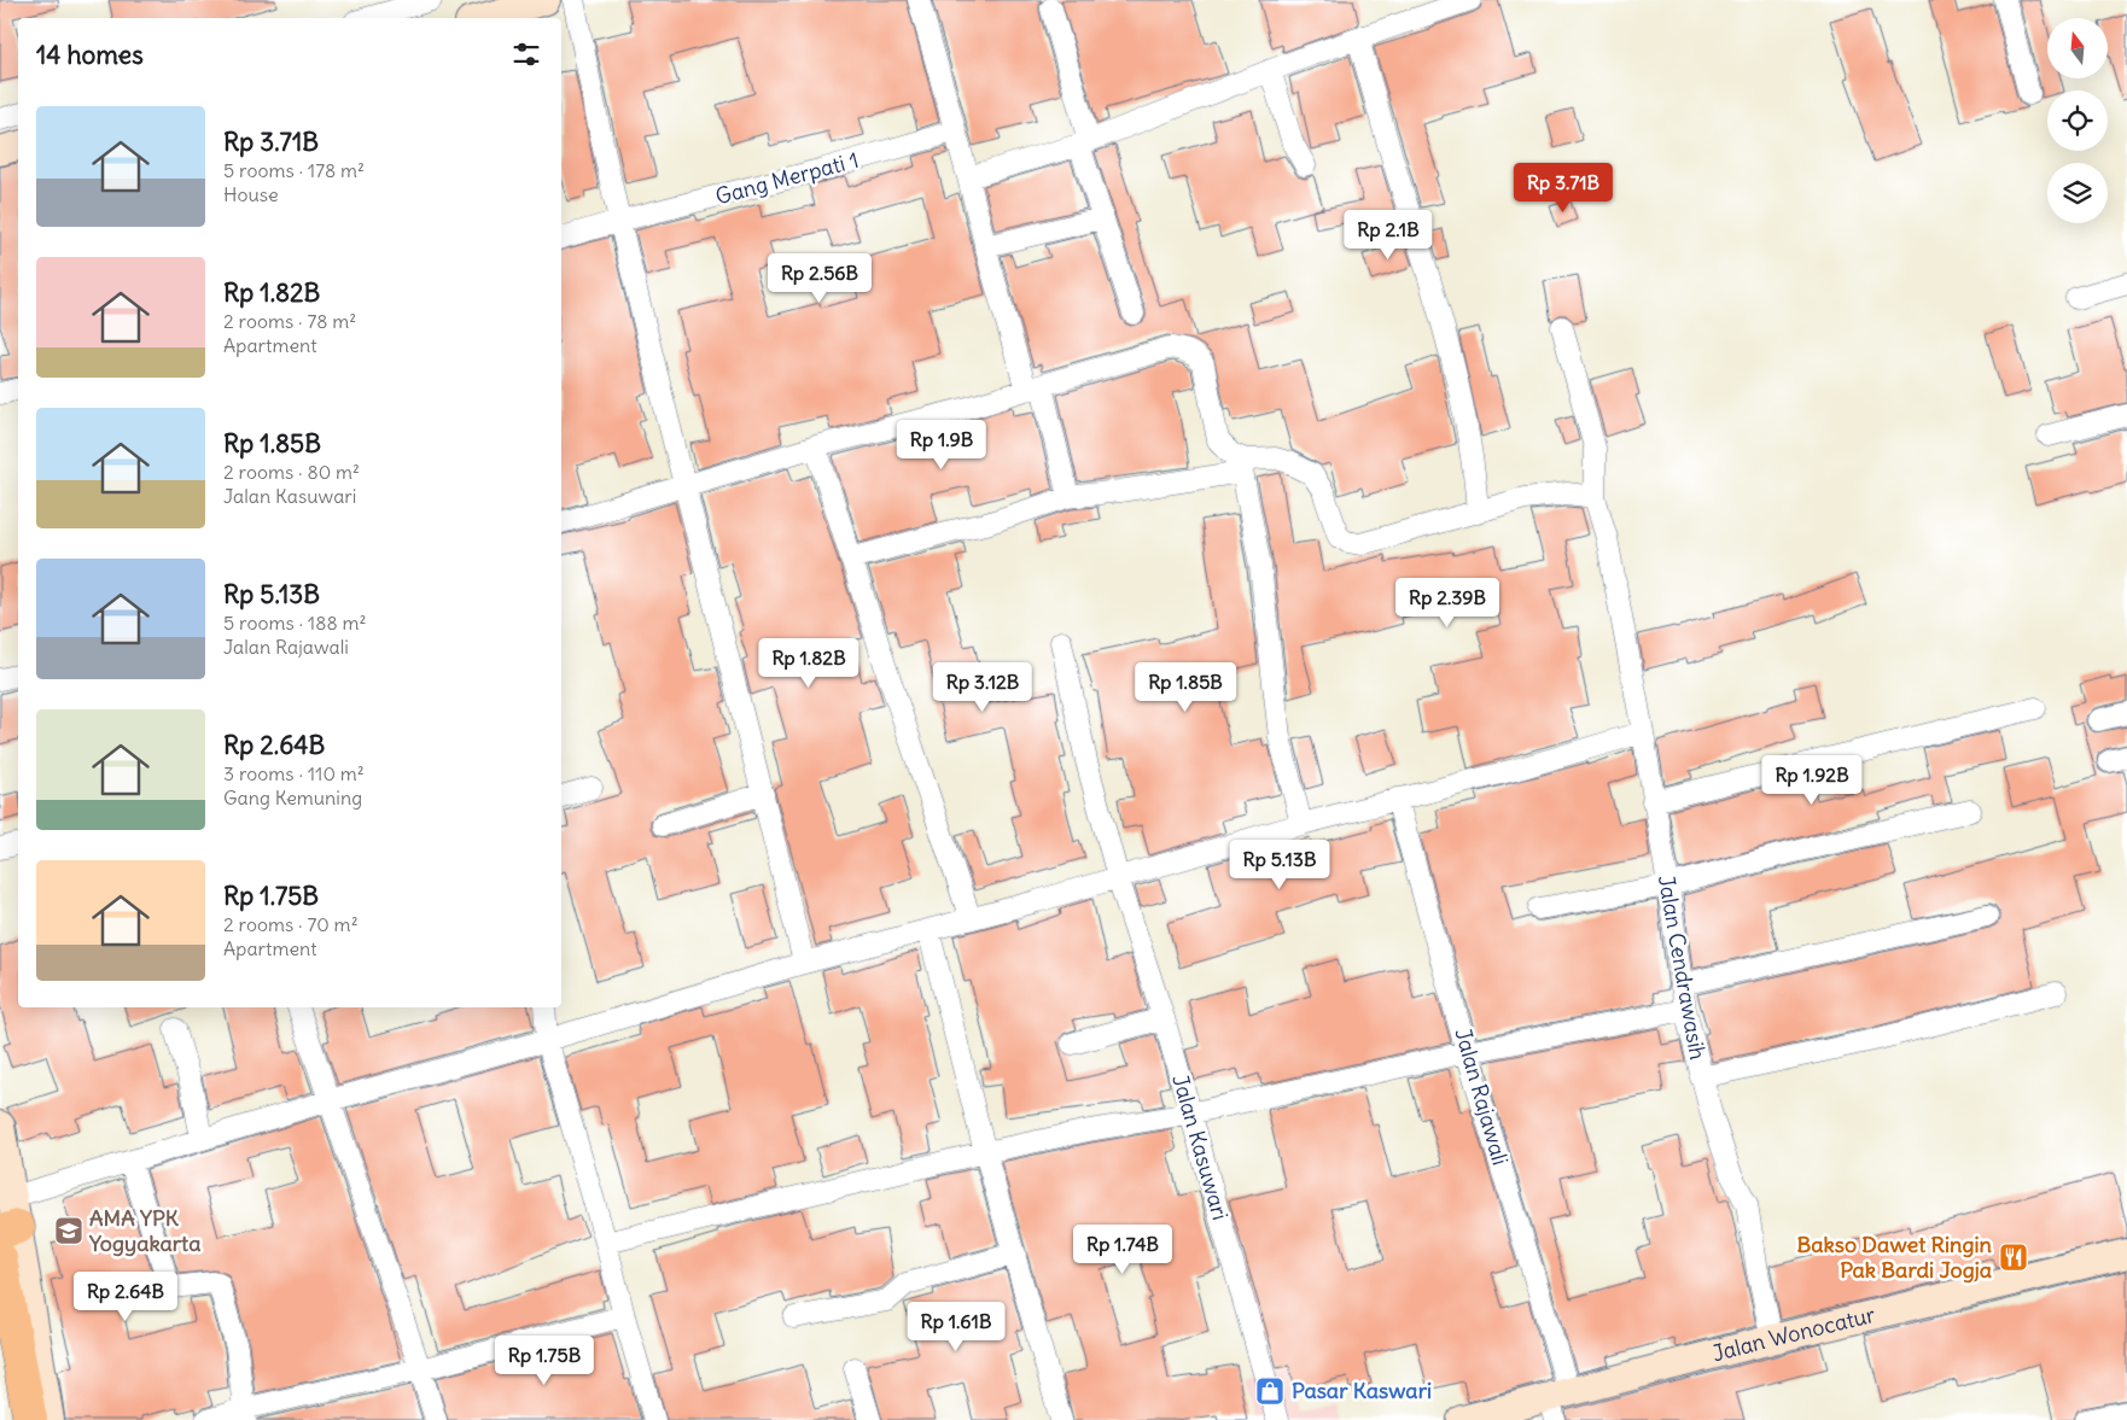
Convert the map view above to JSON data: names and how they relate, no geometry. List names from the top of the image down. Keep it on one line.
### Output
{"streets":{"street":["Gang Merpati 1","Jalan Cendrawasih","Jalan Rajawali","Jalan Kasuwari","Jalan Wonocatur"]},"crossings":[["Jalan Cendrawasih","Jalan Wonocatur"],["Jalan Rajawali","Jalan Wonocatur"]],"places":{"school or university":["AMA YPK Yogyakarta"],"restaurant":["Bakso Dawet Ringin Pak Bardi Jogja"],"shop":["Pasar Kaswari"]},"north":"top","page":{"heading":"14 homes","list":[{"name":"Rp 3.71B","note":"5 rooms · 178 m² · House"},{"name":"Rp 1.82B","note":"2 rooms · 78 m² · Apartment"},{"name":"Rp 1.85B","note":"2 rooms · 80 m² · Jalan Kasuwari"},{"name":"Rp 5.13B","note":"5 rooms · 188 m² · Jalan Rajawali"},{"name":"Rp 2.64B","note":"3 rooms · 110 m² · Gang Kemuning"},{"name":"Rp 1.75B","note":"2 rooms · 70 m² · Apartment"}],"price":["Rp 3.71B","Rp 2.1B","Rp 2.56B","Rp 1.9B","Rp 2.39B","Rp 1.82B","Rp 3.12B","Rp 1.85B","Rp 1.92B","Rp 5.13B","Rp 1.74B","Rp 2.64B","Rp 1.61B","Rp 1.75B"]}}
